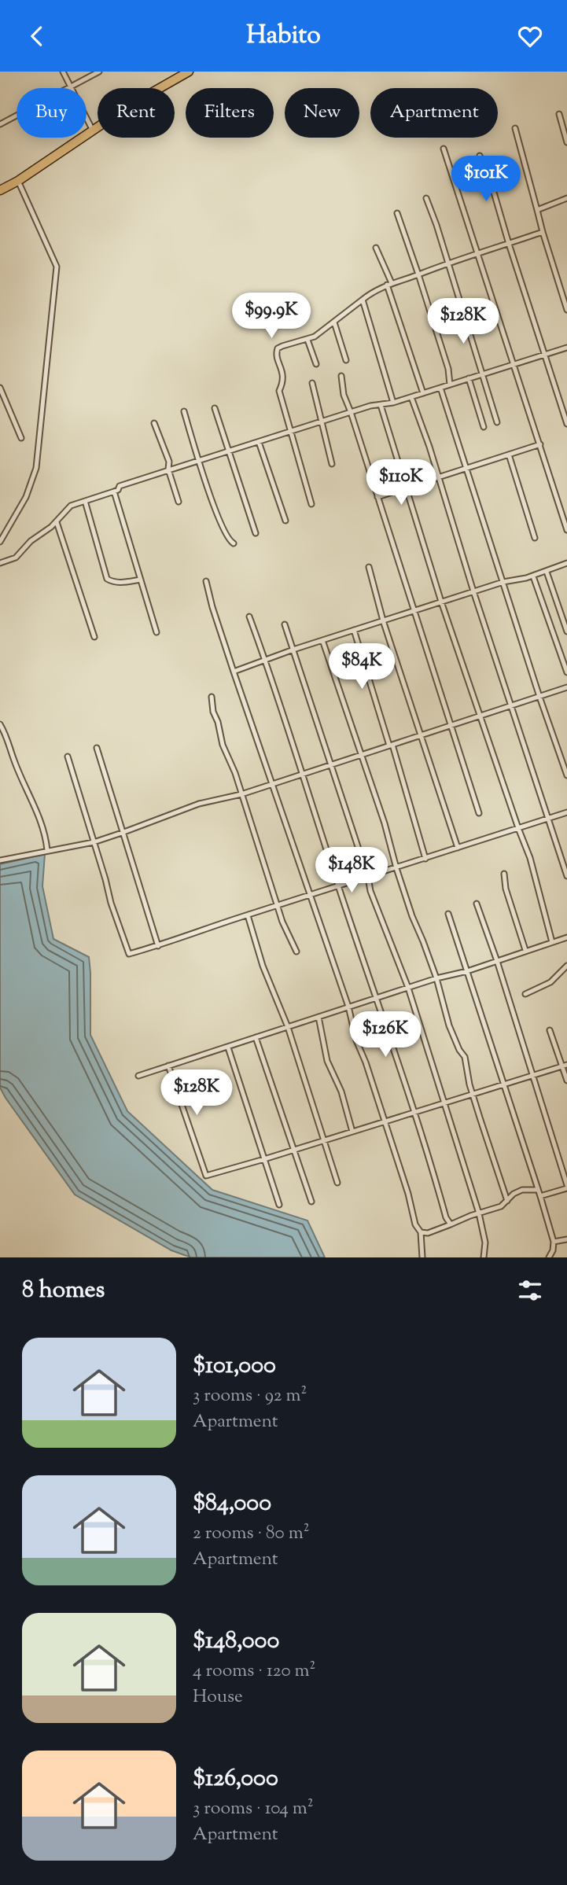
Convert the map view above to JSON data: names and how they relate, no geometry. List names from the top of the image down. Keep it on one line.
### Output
{"page":{"header":"Habito","chip":["Buy","Rent","Filters","New","Apartment"],"price":["$101K","$99.9K","$128K","$110K","$84K","$148K","$126K","$128K"],"heading":"8 homes","list":[{"name":"$101,000","note":"3 rooms · 92 m² · Apartment"},{"name":"$84,000","note":"2 rooms · 80 m² · Apartment"},{"name":"$148,000","note":"4 rooms · 120 m² · House"},{"name":"$126,000","note":"3 rooms · 104 m² · Apartment"}]}}
